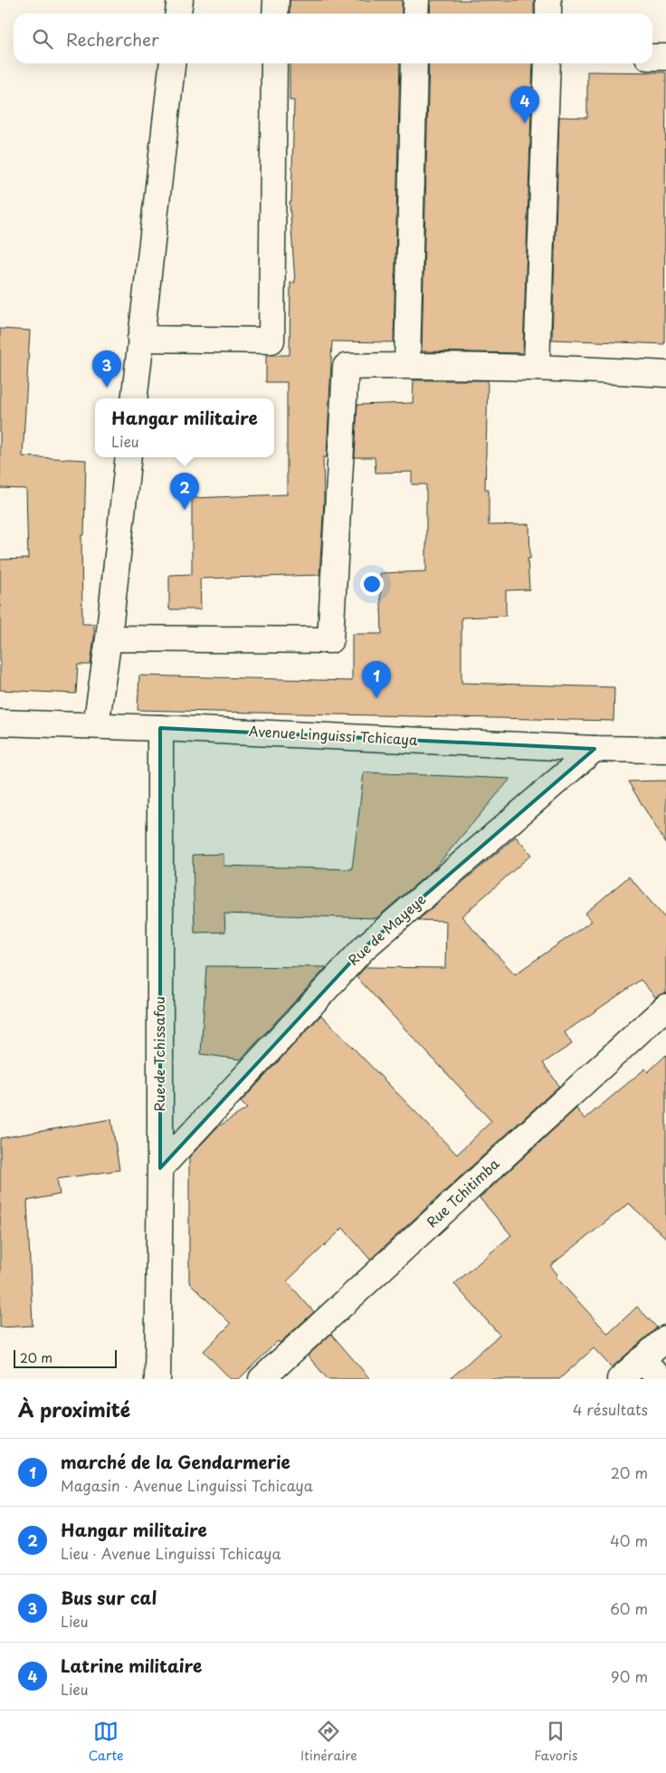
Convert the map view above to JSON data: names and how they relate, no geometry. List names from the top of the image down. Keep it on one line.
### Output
{"streets":{"street":["Avenue Linguissi Tchicaya","Rue de Mayeye","Rue de Tchissafou","Rue Tchitimba"]},"crossings":[["Avenue Linguissi Tchicaya","Rue de Mayeye"],["Avenue Linguissi Tchicaya","Rue de Tchissafou"],["Rue de Mayeye","Rue de Tchissafou"]],"scale_bar":"20 m","page":{"search":"Rechercher","pins":["4","3","2","1"],"popup":["Hangar militaire","Lieu"],"scale":"20 m","heading":["À proximité","4 résultats"],"list":[{"mark":"1","name":"marché de la Gendarmerie","note":"Magasin · Avenue Linguissi Tchicaya","value":"20 m"},{"mark":"2","name":"Hangar militaire","note":"Lieu · Avenue Linguissi Tchicaya","value":"40 m"},{"mark":"3","name":"Bus sur cal","note":"Lieu","value":"60 m"},{"mark":"4","name":"Latrine militaire","note":"Lieu","value":"90 m"}],"nav":["Carte","Itinéraire","Favoris"]}}
